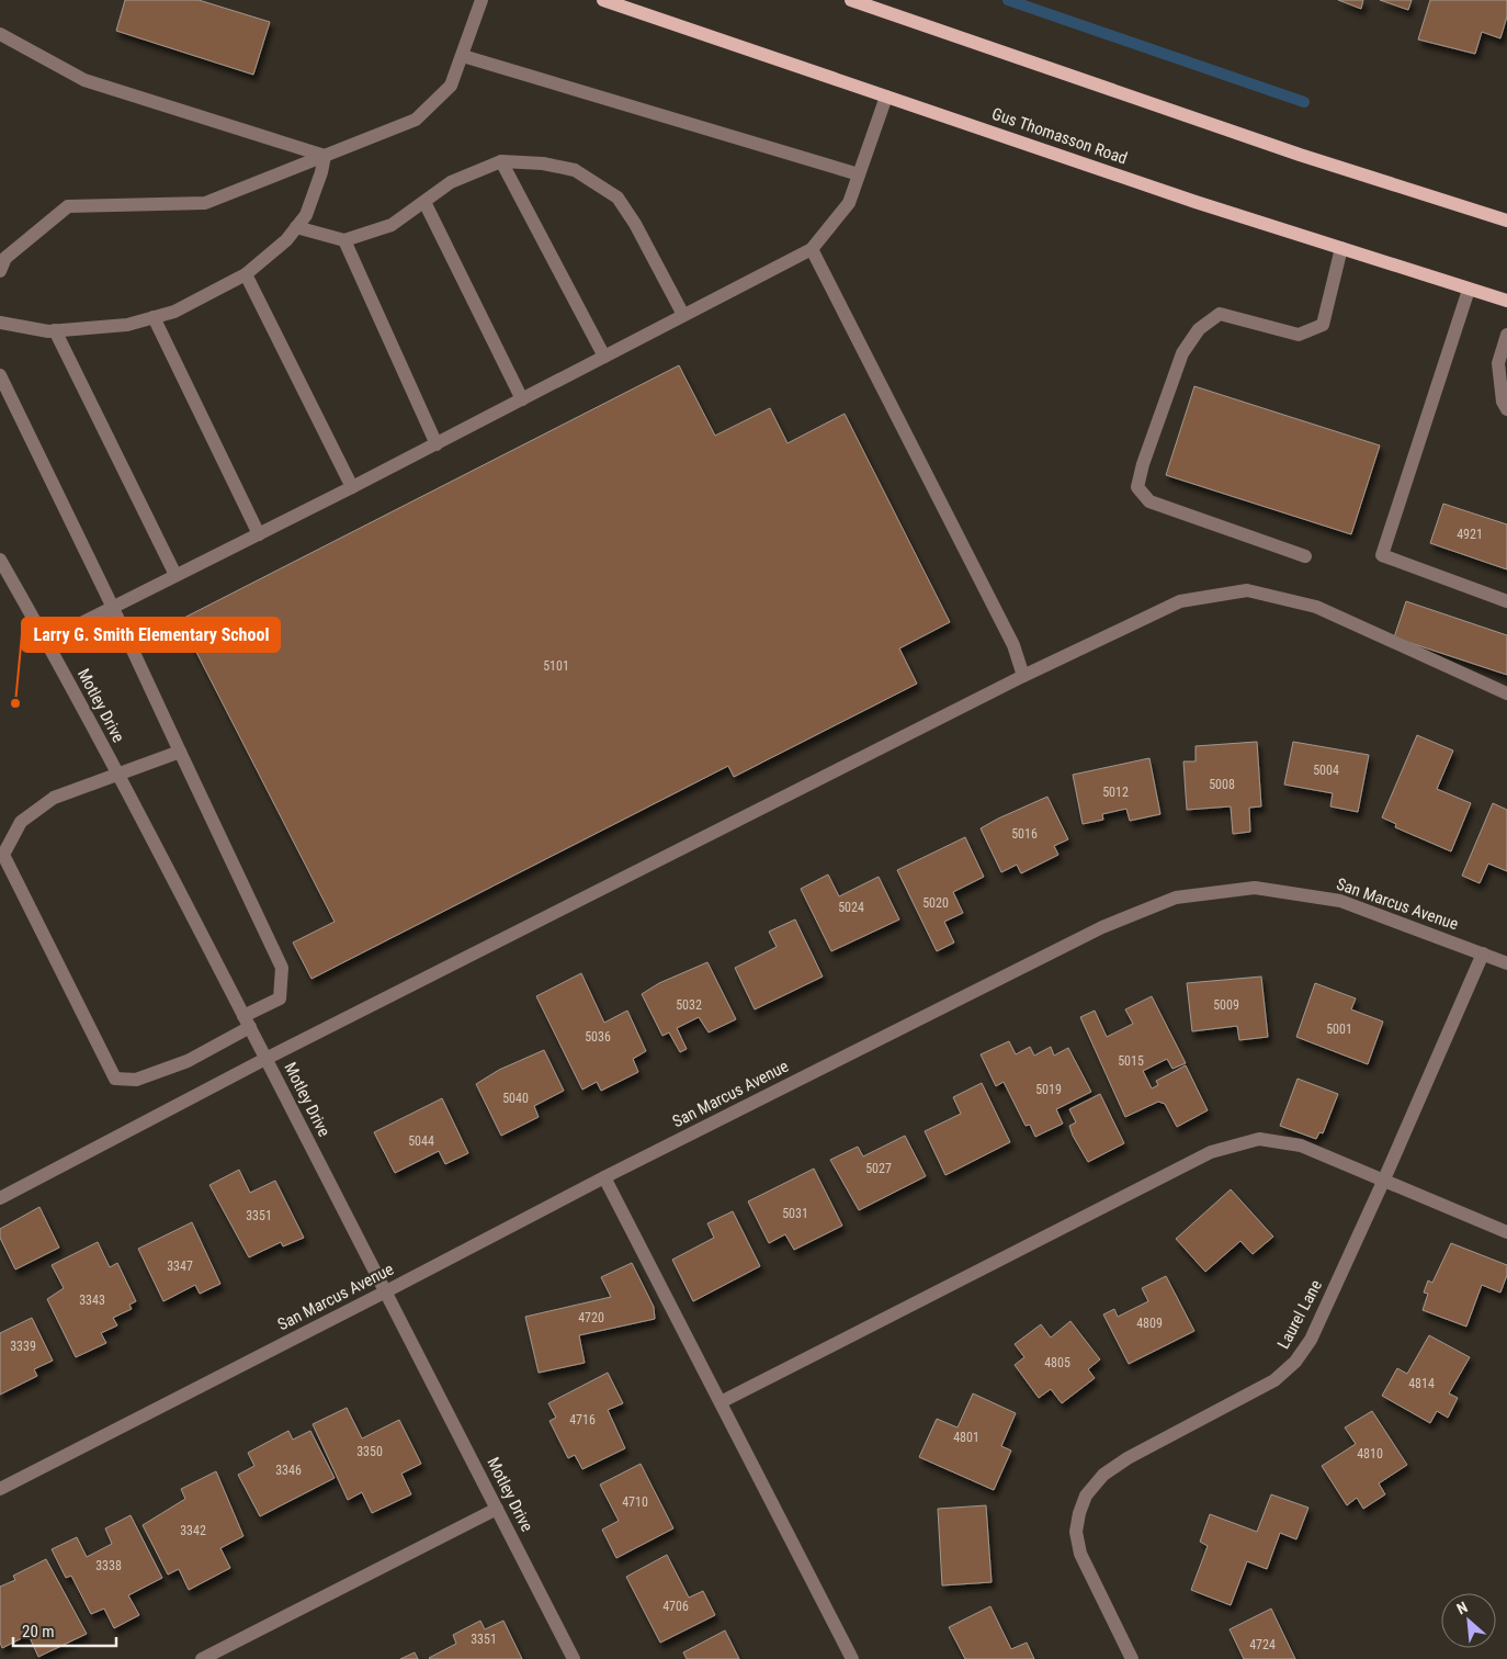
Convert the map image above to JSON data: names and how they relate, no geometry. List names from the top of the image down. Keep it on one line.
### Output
{"streets":{"main road":["Gus Thomasson Road"],"street":["Motley Drive","San Marcus Avenue","Laurel Lane"]},"crossings":[["Motley Drive","San Marcus Avenue"],["San Marcus Avenue","Laurel Lane"]],"places":["Larry G. Smith Elementary School"],"house_numbers":["4921","5101","5004","5008","5012","5016","5020","5024","5032","5009","5001","5036","5015","5019","5040","5044","5027","5031","3351","3347","3343","4720","4809","3339","4805","4814","4716","4801","3350","4810","3346","4710","3342","3338","4706","3351","4724"],"scale_bar":"20 m","north":"top left"}
